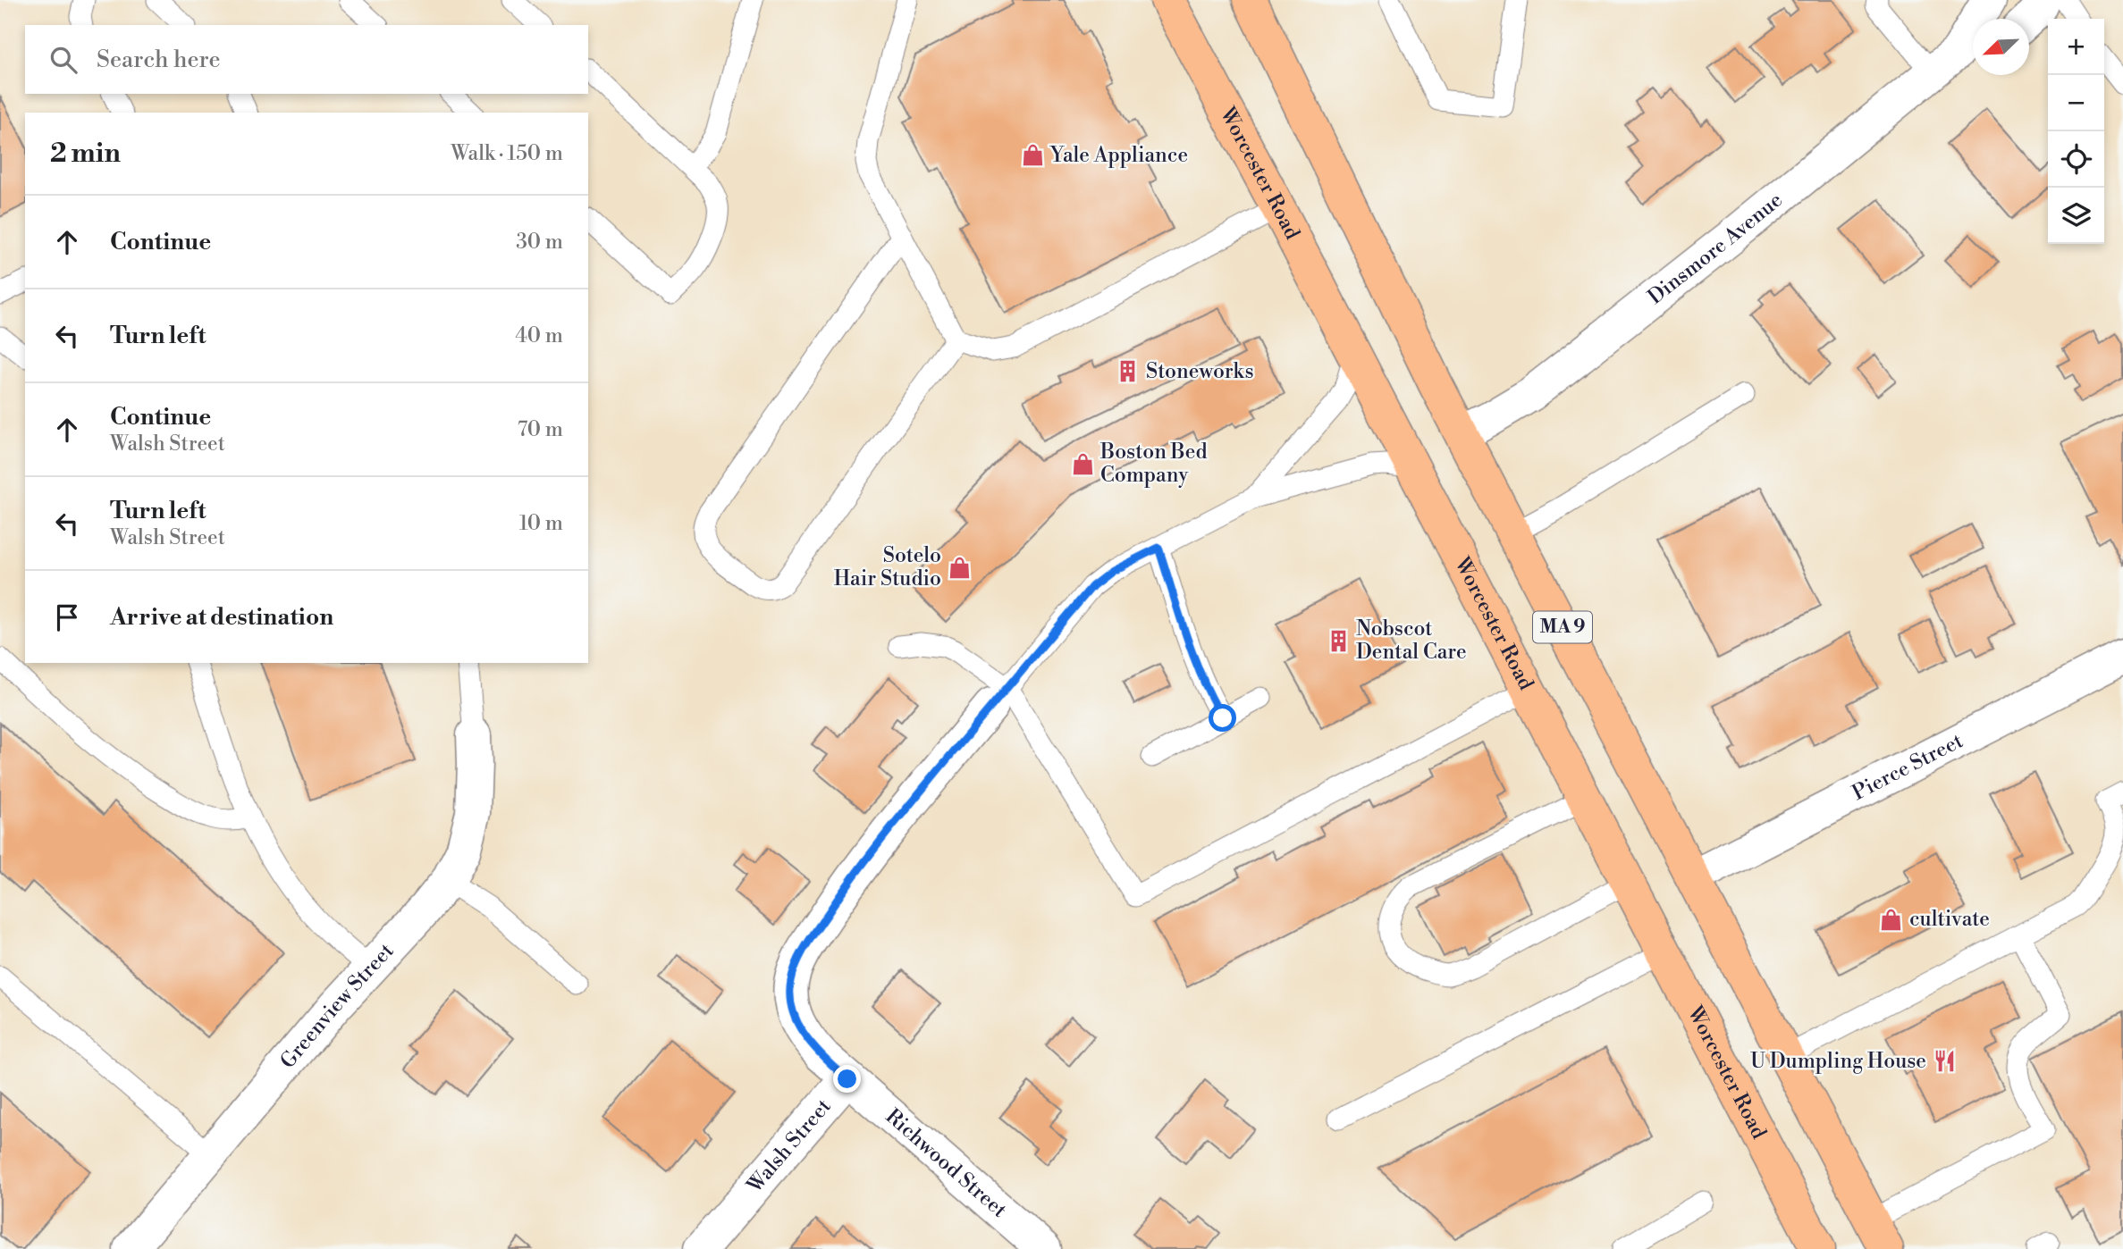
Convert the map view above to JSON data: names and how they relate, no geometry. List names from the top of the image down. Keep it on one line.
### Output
{"streets":{"highway":["Worcester Road","MA 9"],"street":["Dinsmore Avenue","Pierce Street","Greenview Street","Walsh Street","Richwood Street"]},"crossings":[["Dinsmore Avenue","MA 9"],["MA 9","Pierce Street"],["Walsh Street","Richwood Street"]],"places":{"shop":["Yale Appliance","Boston Bed Company","Sotelo Hair Studio","cultivate"],"building":["Stoneworks","Nobscot Dental Care"],"restaurant":["U Dumpling House"]},"north":"bottom left","page":{"map_buttons":["+","−"],"search":"Search here","heading":["2 min","Walk · 150 m"],"list":[["Continue","30 m"],["Turn left","40 m"],["Continue","Walsh Street","70 m"],["Turn left","Walsh Street","10 m"],"Arrive at destination"]}}
